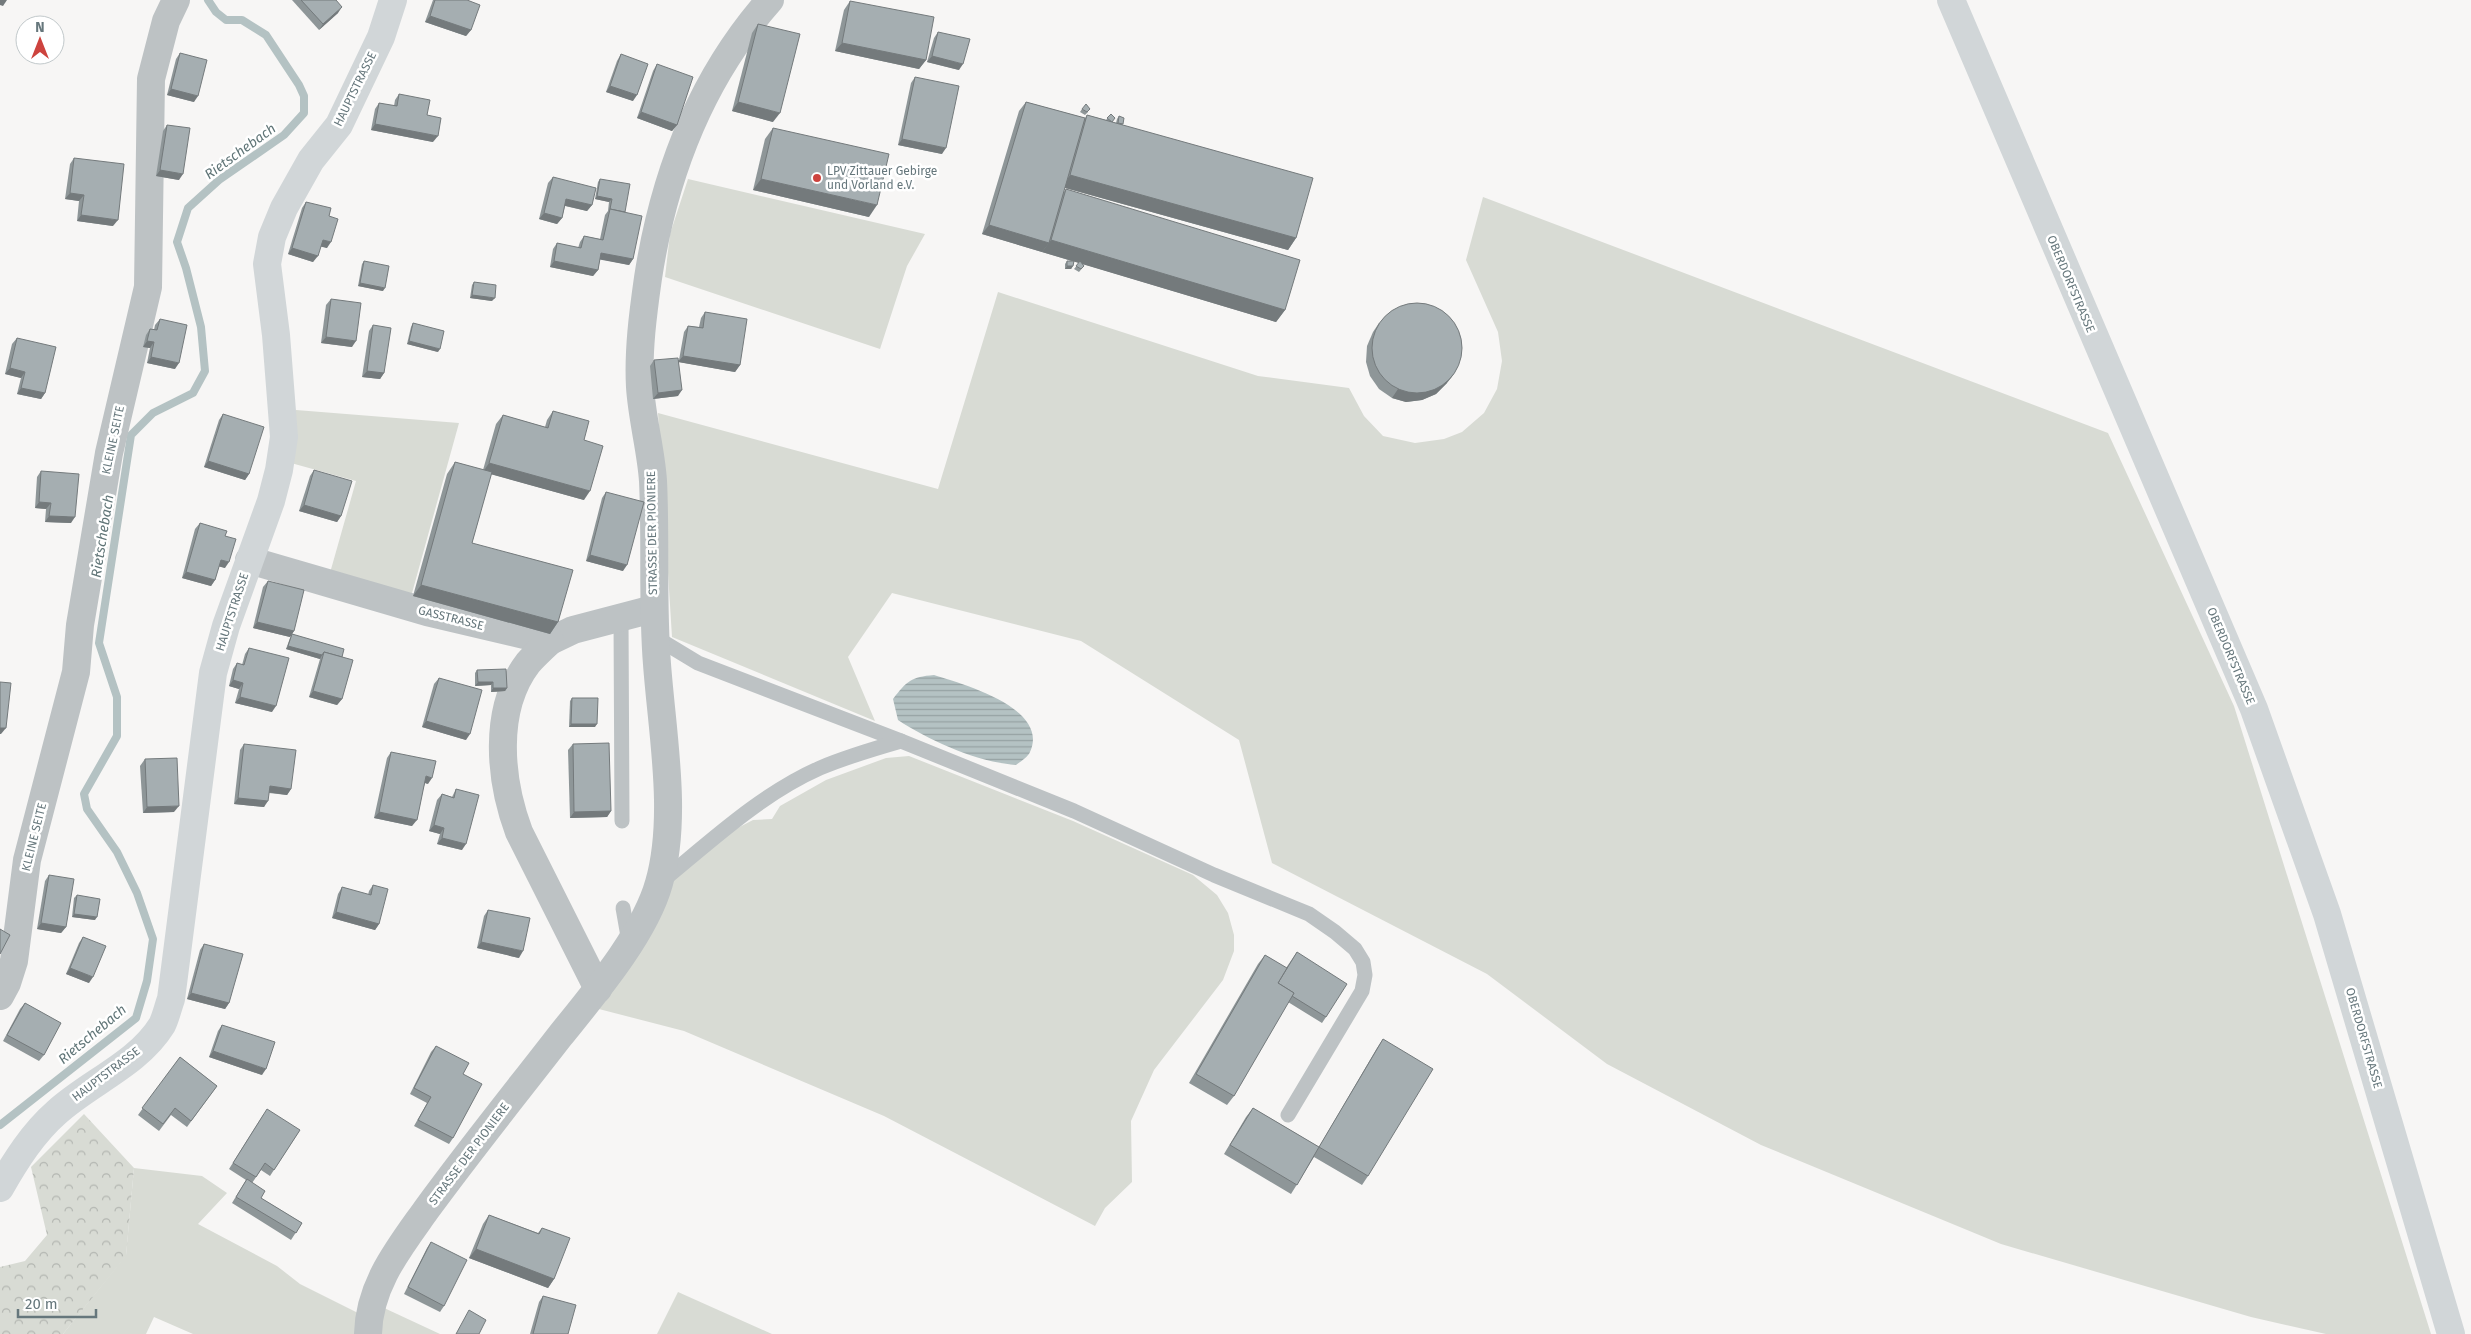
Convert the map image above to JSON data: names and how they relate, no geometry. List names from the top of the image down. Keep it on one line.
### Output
{"streets":{"street":["HAUPTSTRASSE","OBERDORFSTRASSE","KLEINE SEITE","STRASSE DER PIONIERE","GASSTRASSE"]},"crossings":[["HAUPTSTRASSE","GASSTRASSE"]],"water":["Rietschebach"],"places":["LPV Zittauer Gebirge und Vorland e.V."],"scale_bar":"20 m","north":"top"}
